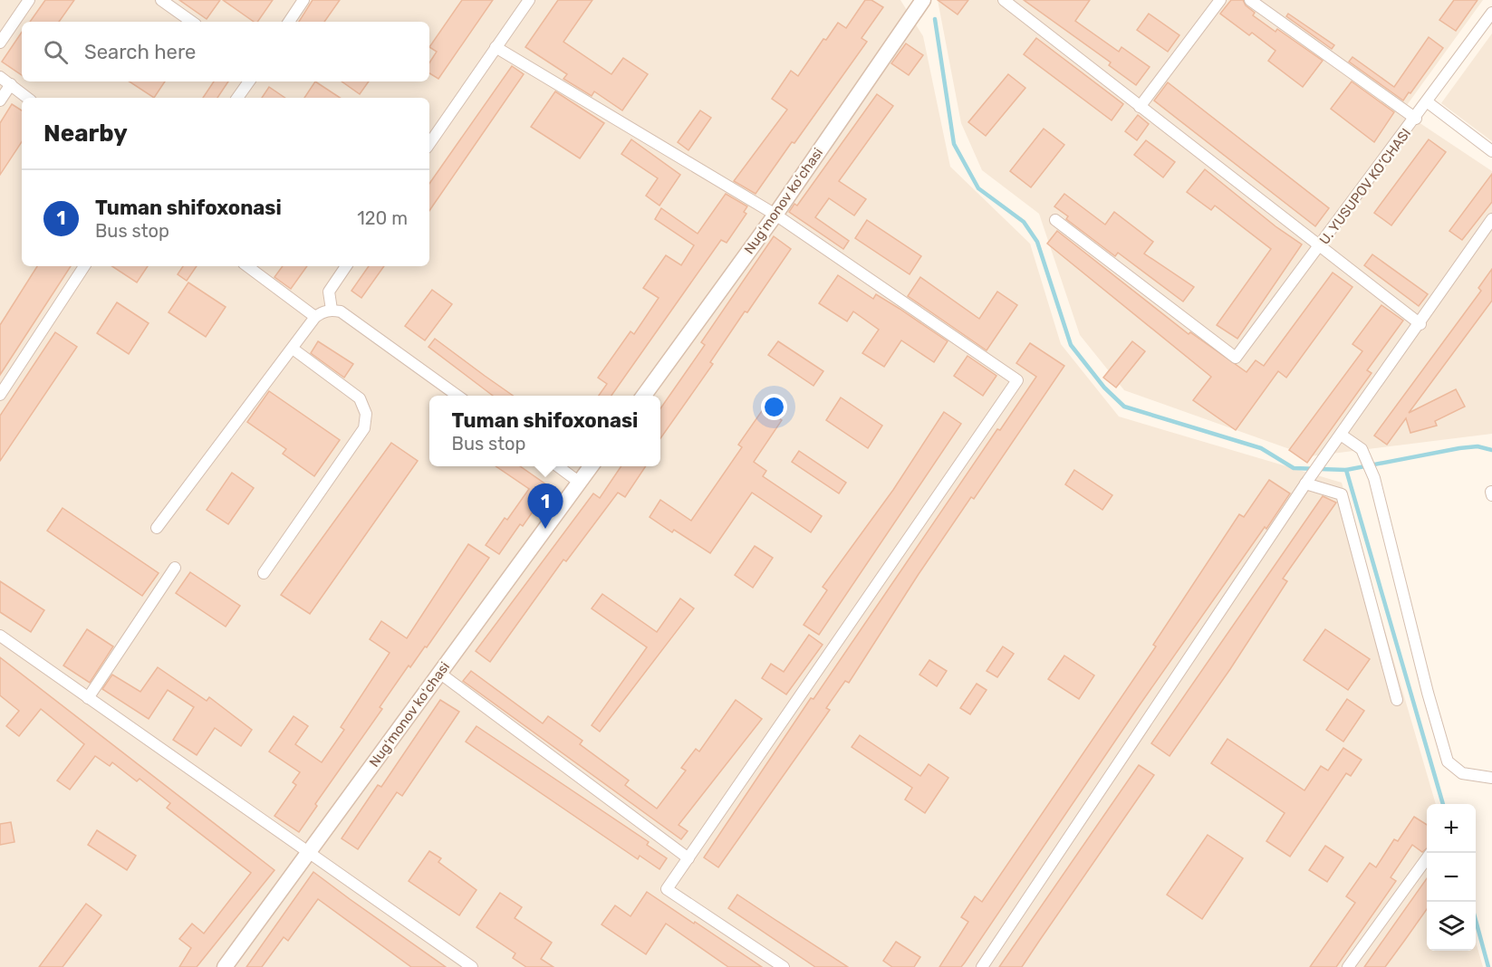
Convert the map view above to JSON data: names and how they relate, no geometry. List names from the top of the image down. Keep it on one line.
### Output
{"streets":{"main road":["Nugʻmonov koʻchasi"],"street":["U. YUSUPOV KO‘CHASI"]},"page":{"search":"Search here","heading":"Nearby","list":[{"mark":"1","name":"Tuman shifoxonasi","note":"Bus stop","value":"120 m"}],"popup":["Tuman shifoxonasi","Bus stop"],"pins":"1","map_buttons":["+","−"]}}
